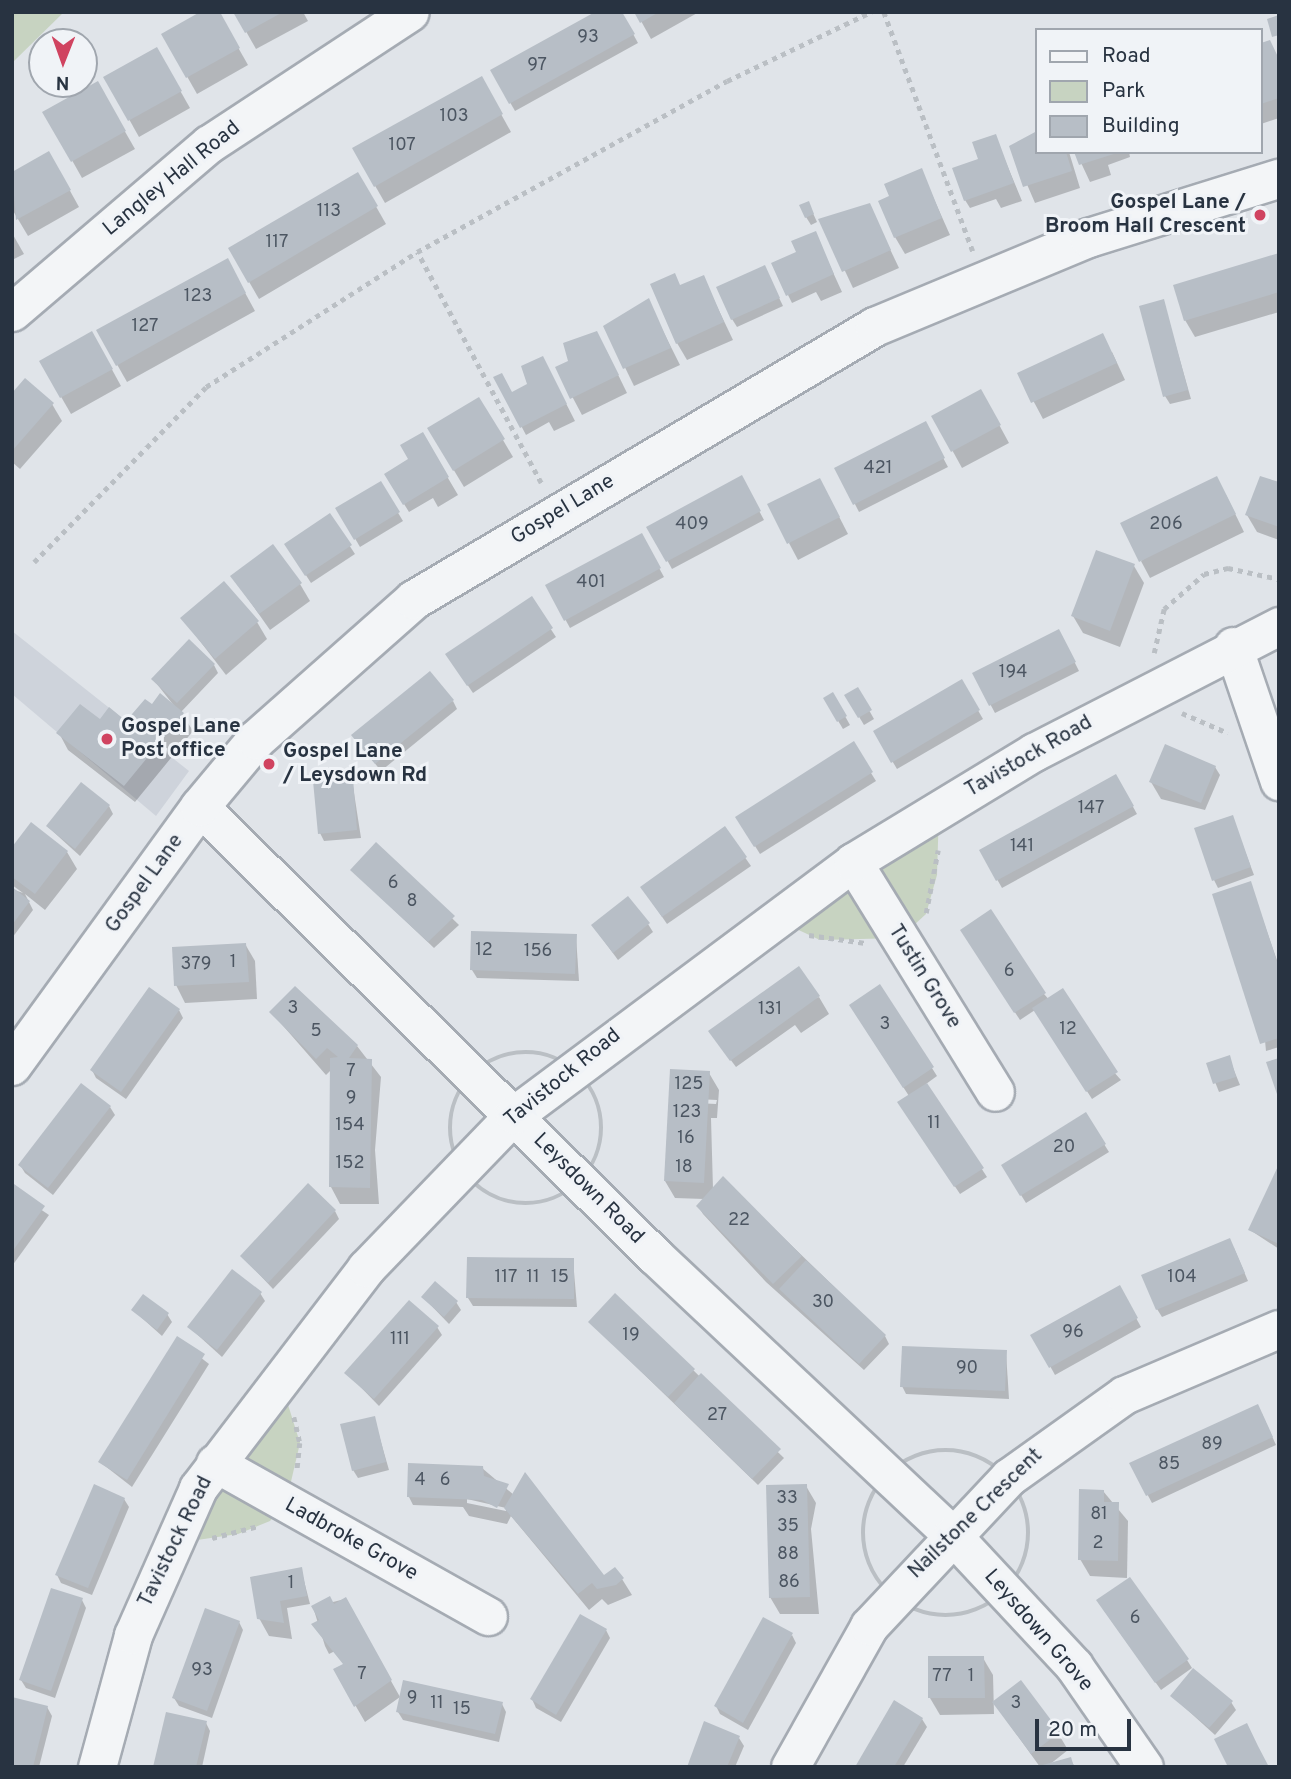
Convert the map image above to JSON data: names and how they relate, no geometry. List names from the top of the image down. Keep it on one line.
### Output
{"streets":{"street":["Langley Hall Road","Gospel Lane","Tavistock Road","Tustin Grove","Leysdown Road","Nailstone Crescent","Ladbroke Grove","Leysdown Grove"]},"crossings":[["Gospel Lane","Leysdown Road"],["Tavistock Road","Tustin Grove"],["Tavistock Road","Leysdown Road"],["Tavistock Road","Ladbroke Grove"],["Leysdown Road","Nailstone Crescent"],["Leysdown Road","Leysdown Grove"],["Nailstone Crescent","Leysdown Grove"]],"places":["Gospel Lane / Broom Hall Crescent","Gospel Lane Post office","Gospel Lane / Leysdown Rd"],"house_numbers":["93","97","103","107","113","117","123","127","421","409","206","401","194","147","141","6","8","12","156","1","379","6","3","131","3","12","5","7","125","9","123","11","154","16","20","152","18","22","117","11","15","104","30","96","19","111","90","27","89","85","4","6","33","81","35","2","88","86","1","6","93","7","77","1","9","11","3","15"],"legend":["Road","Park","Building"],"scale_bar":"20 m","north":"bottom"}
